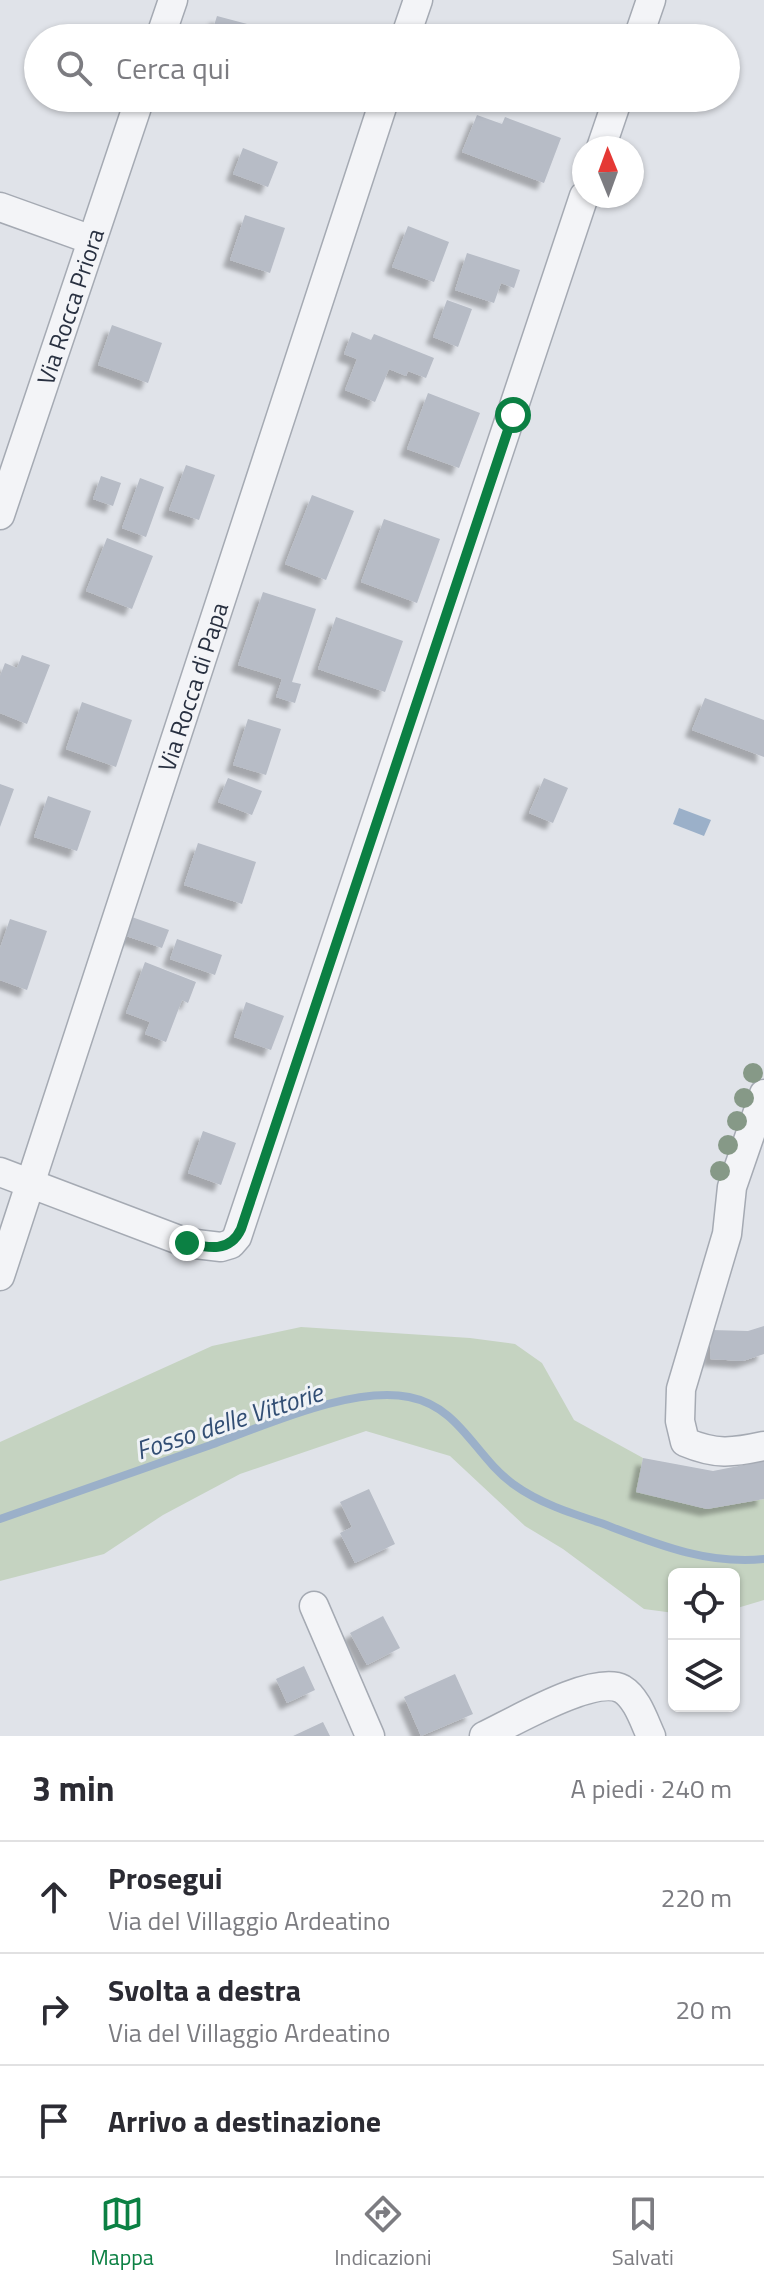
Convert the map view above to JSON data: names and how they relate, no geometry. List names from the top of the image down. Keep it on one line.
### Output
{"streets":{"street":["Via Rocca Priora","Via Rocca di Papa"]},"water":["Fosso delle Vittorie"],"north":"top","page":{"search":"Cerca qui","heading":["3 min","A piedi · 240 m"],"list":[["Prosegui","Via del Villaggio Ardeatino","220 m"],["Svolta a destra","Via del Villaggio Ardeatino","20 m"],"Arrivo a destinazione"],"nav":["Mappa","Indicazioni","Salvati"]}}
